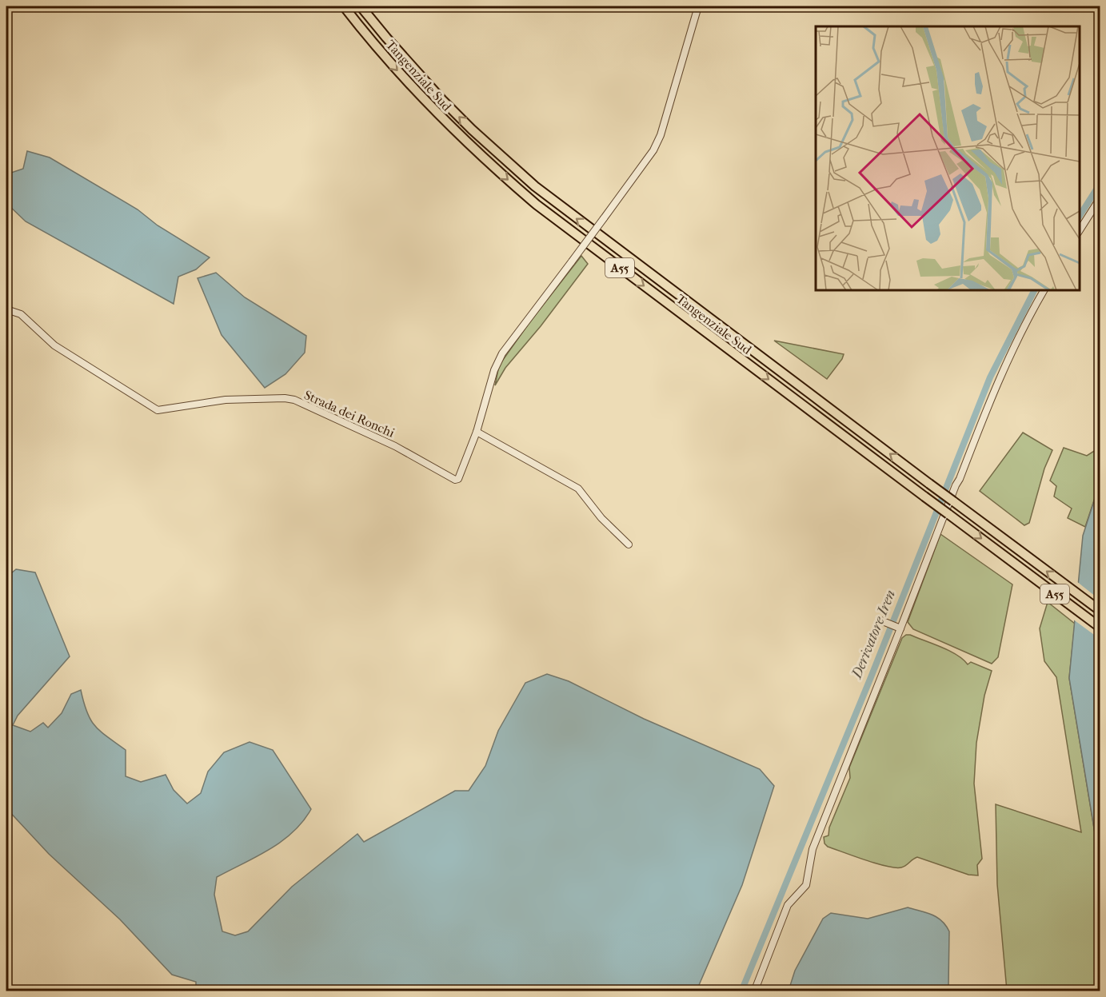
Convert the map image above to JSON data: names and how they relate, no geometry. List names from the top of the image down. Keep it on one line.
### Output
{"streets":{"highway":["Tangenziale Sud","A55"],"street":["Strada dei Ronchi"]},"water":["Derivatore Iren"]}
